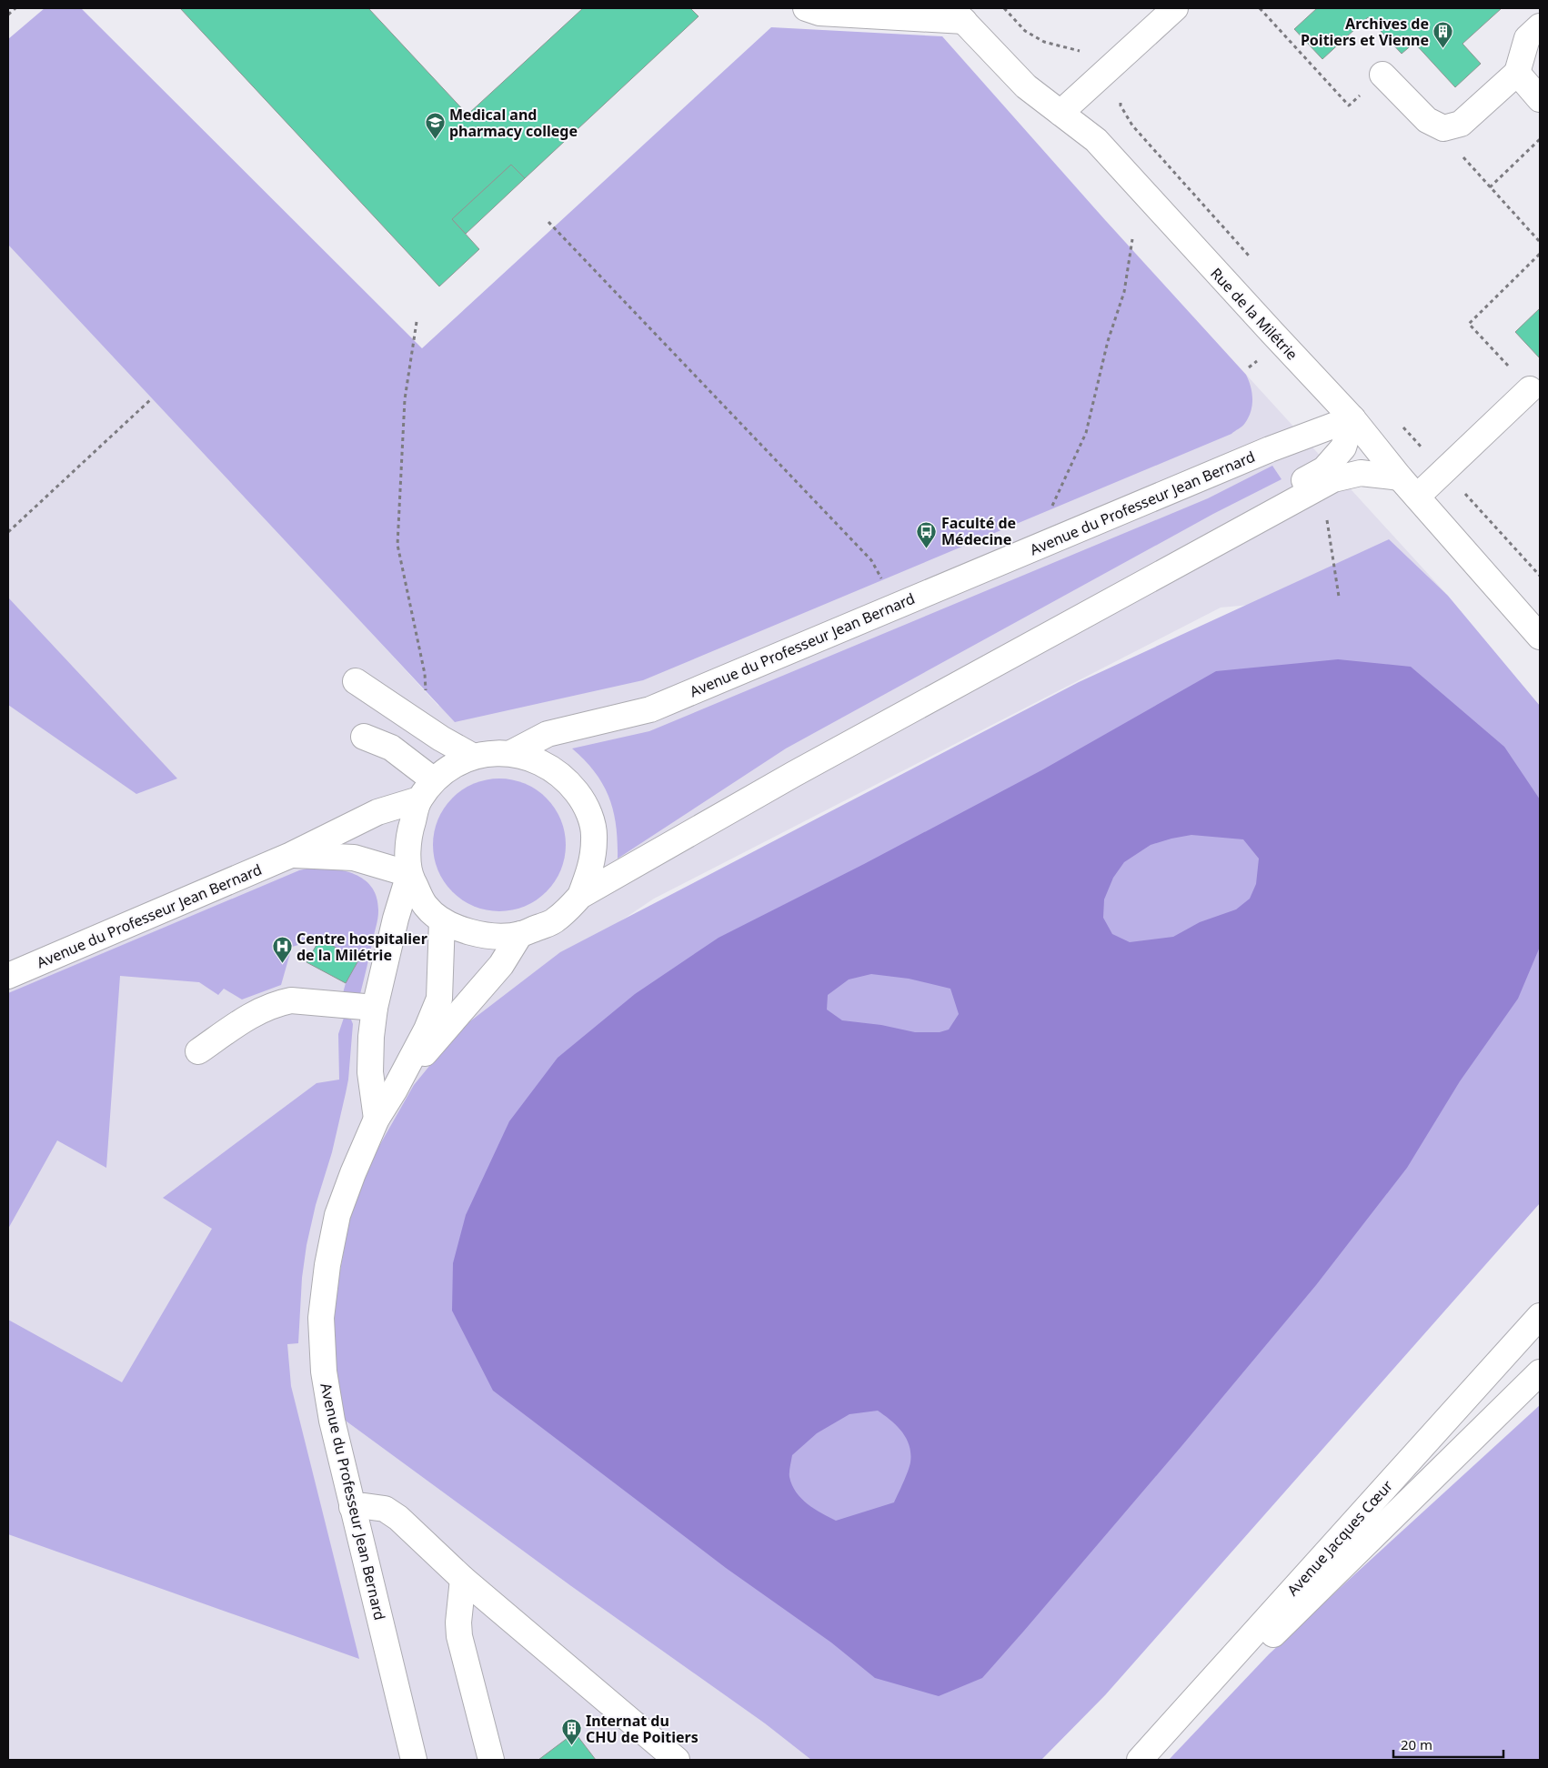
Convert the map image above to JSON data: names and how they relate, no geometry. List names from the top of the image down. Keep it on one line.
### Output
{"streets":{"street":["Rue de la Milétrie","Avenue du Professeur Jean Bernard","Avenue Jacques Cœur"]},"crossings":[["Rue de la Milétrie","Avenue du Professeur Jean Bernard"]],"places":{"building":["Archives de Poitiers et Vienne","Internat du CHU de Poitiers"],"school or university":["Medical and pharmacy college"],"bus stop":["Faculté de Médecine"],"hospital":["Centre hospitalier de la Milétrie"]},"scale_bar":"20 m"}
